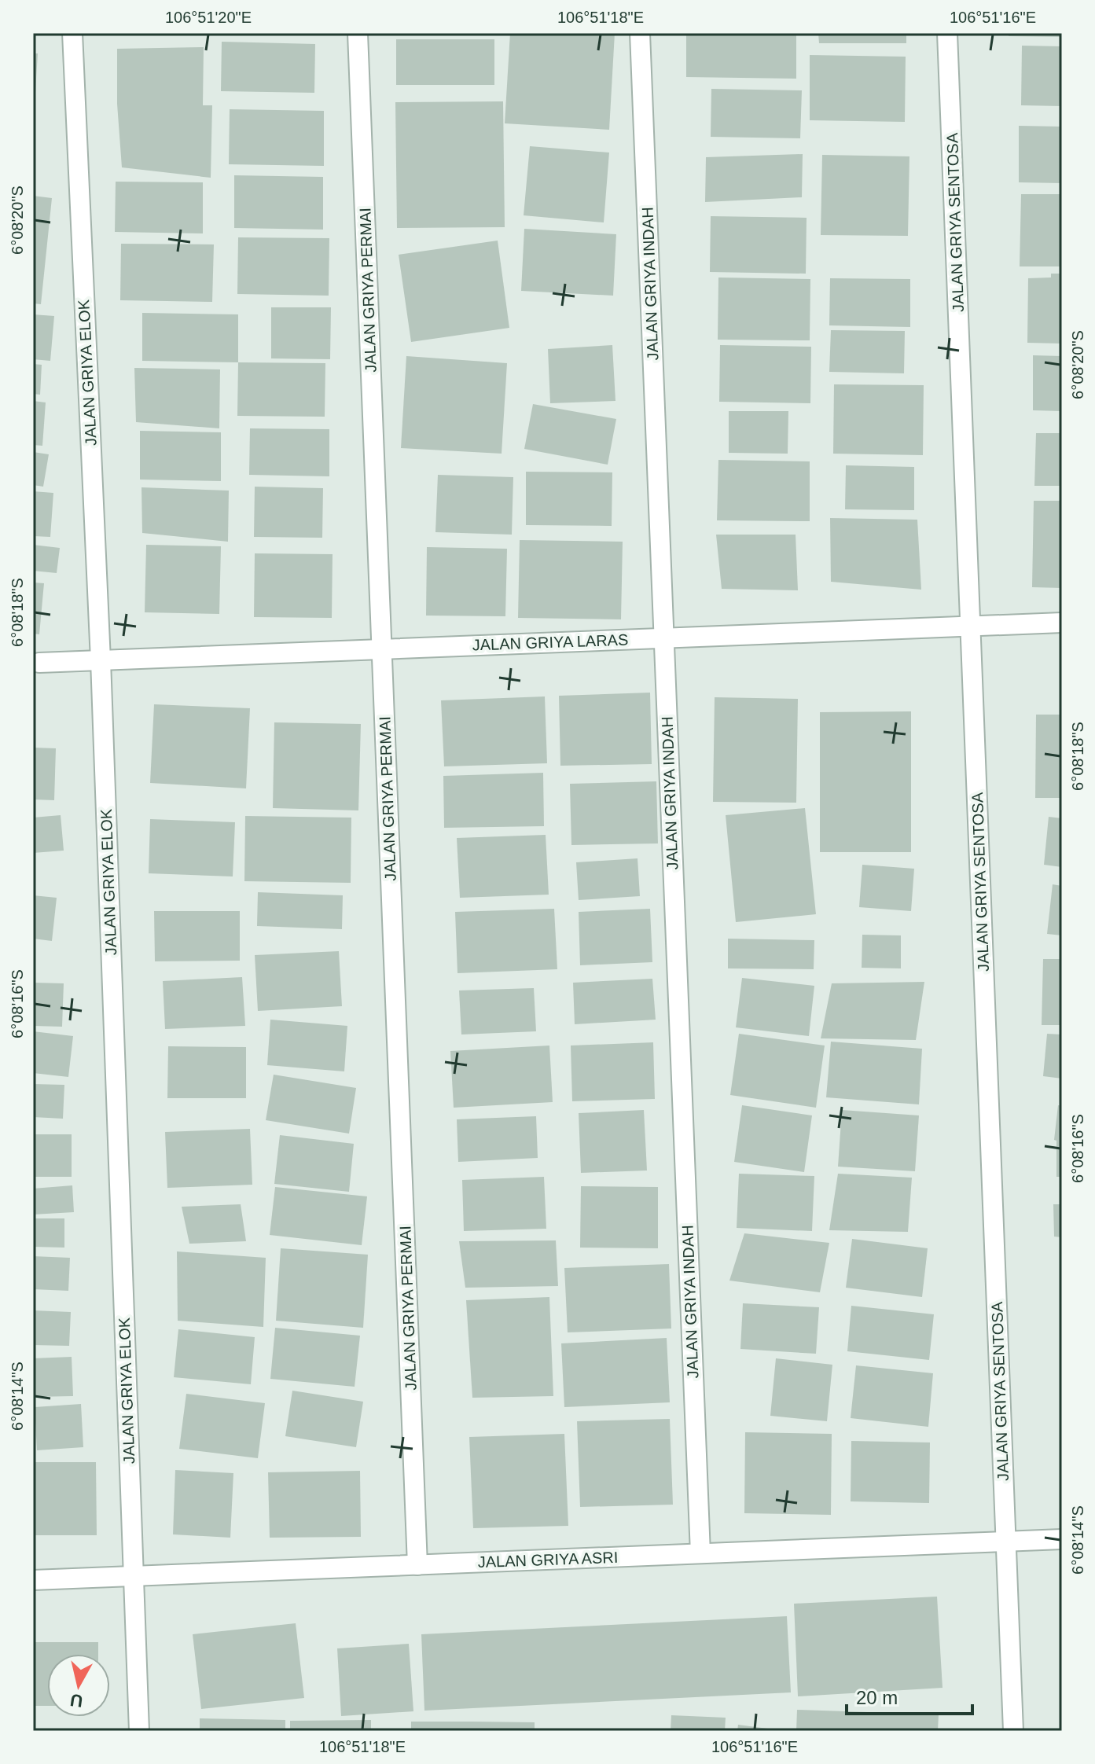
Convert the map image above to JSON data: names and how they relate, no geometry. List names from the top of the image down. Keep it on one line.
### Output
{"streets":{"street":["JALAN GRIYA SENTOSA","JALAN GRIYA INDAH","JALAN GRIYA PERMAI","JALAN GRIYA ELOK","JALAN GRIYA LARAS","JALAN GRIYA ASRI"]},"crossings":[["JALAN GRIYA SENTOSA","JALAN GRIYA LARAS"],["JALAN GRIYA SENTOSA","JALAN GRIYA ASRI"],["JALAN GRIYA INDAH","JALAN GRIYA LARAS"],["JALAN GRIYA INDAH","JALAN GRIYA ASRI"],["JALAN GRIYA PERMAI","JALAN GRIYA LARAS"],["JALAN GRIYA PERMAI","JALAN GRIYA ASRI"],["JALAN GRIYA ELOK","JALAN GRIYA LARAS"],["JALAN GRIYA ELOK","JALAN GRIYA ASRI"]],"scale_bar":"20 m","north":"bottom","coordinates":["106°51'20\"E","106°51'18\"E","106°51'16\"E","6°08'20\"S","6°08'18\"S","6°08'16\"S","6°08'14\"S"]}
